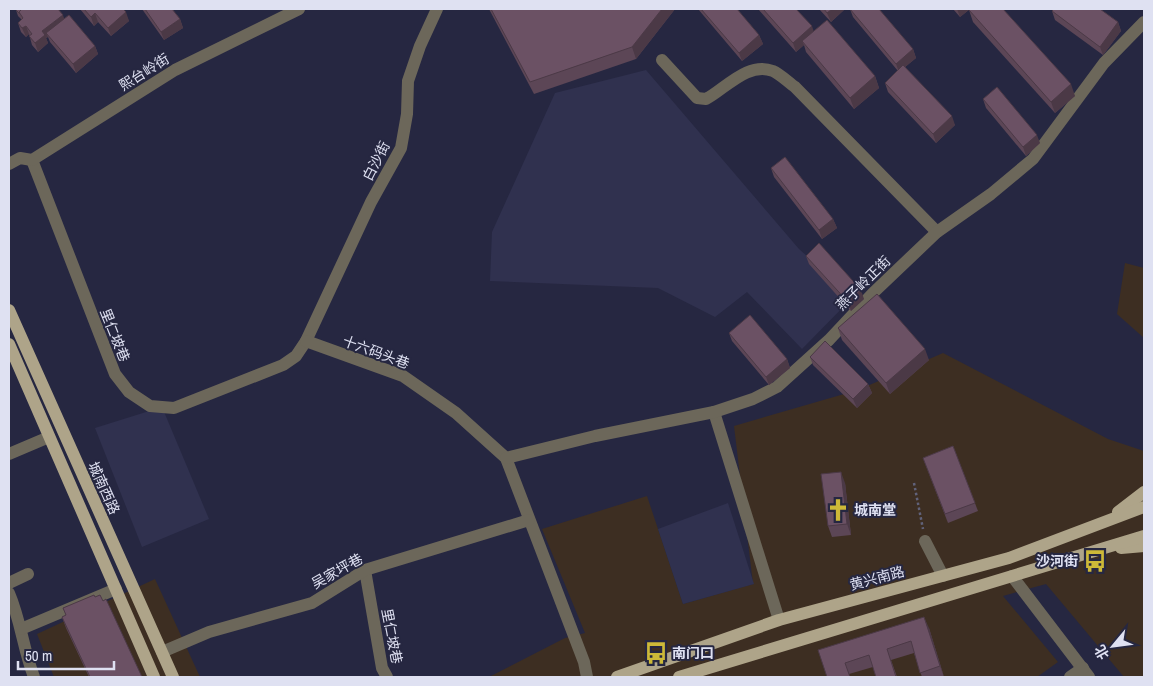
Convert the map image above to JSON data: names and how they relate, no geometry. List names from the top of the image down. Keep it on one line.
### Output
{"streets":{"main road":["城南西路","黄兴南路"],"street":["熙台岭街","白沙街","燕子岭正街","里仁坡巷","十六码头巷","吴家坪巷"]},"crossings":[["熙台岭街","里仁坡巷"],["白沙街","里仁坡巷"],["燕子岭正街","十六码头巷"],["里仁坡巷","十六码头巷"],["里仁坡巷","吴家坪巷"],["城南西路","吴家坪巷"]],"places":{"church":["城南堂"],"bus stop":["沙河街","南门口"]},"scale_bar":"50 m","north":"bottom left"}
